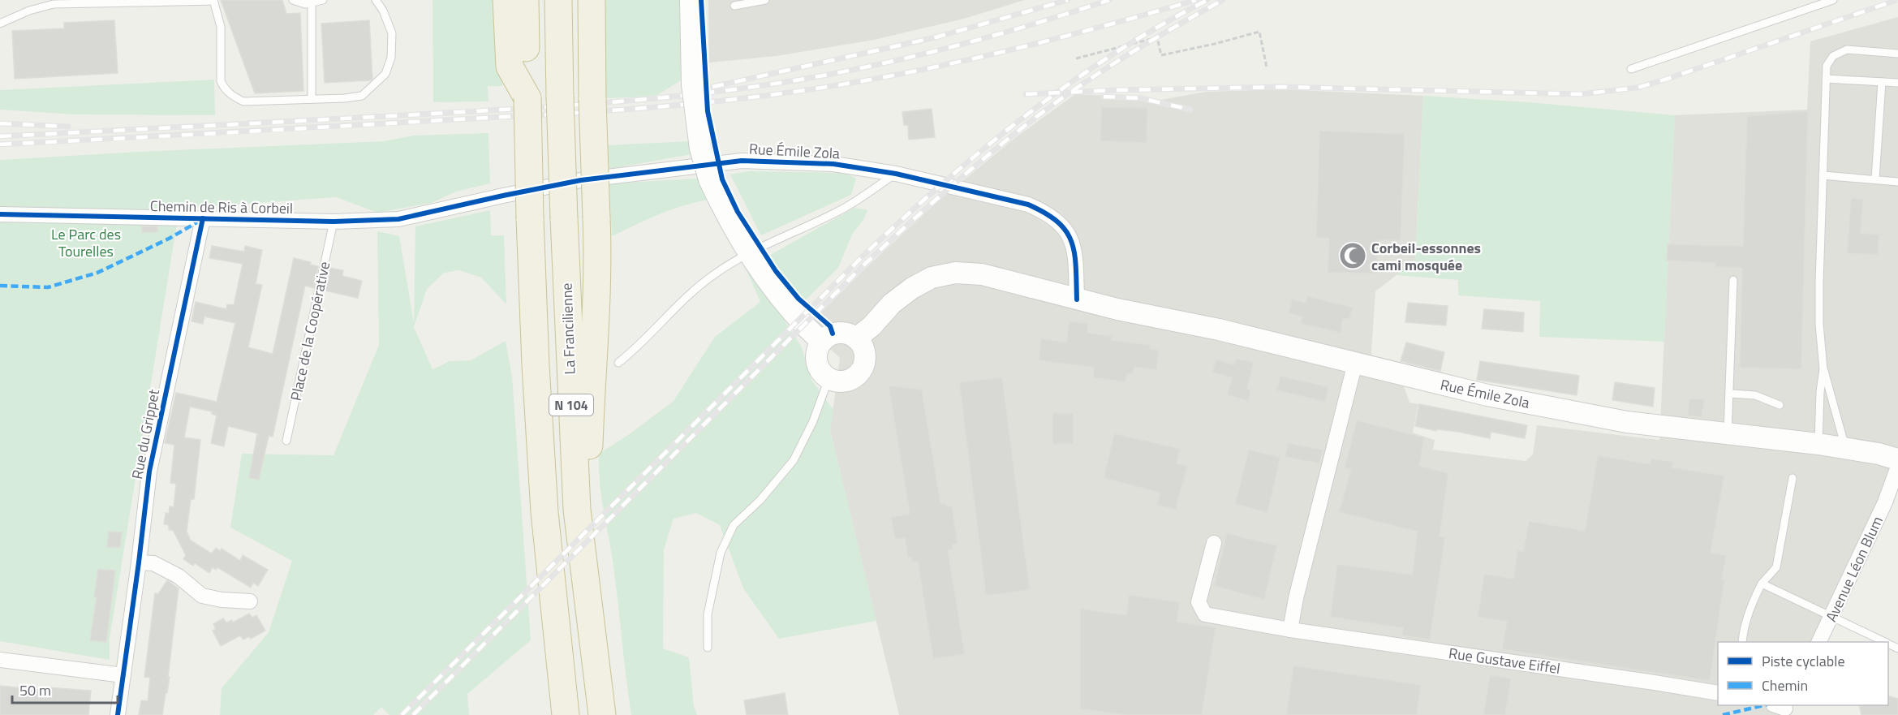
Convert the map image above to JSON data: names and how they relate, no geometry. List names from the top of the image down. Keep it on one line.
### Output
{"streets":{"highway":["La Francilienne","N 104"],"street":["Rue Émile Zola","Chemin de Ris à Corbeil","Rue du Grippet","Avenue Léon Blum","Rue Gustave Eiffel"],"lane":["Place de la Coopérative"]},"crossings":[["Rue Émile Zola","Chemin de Ris à Corbeil"],["Chemin de Ris à Corbeil","Place de la Coopérative"],["Chemin de Ris à Corbeil","Rue du Grippet"]],"parks":["Le Parc des Tourelles"],"places":{"mosque":["Corbeil-essonnes cami mosquée"]},"legend":["Piste cyclable","Chemin"],"scale_bar":"50 m"}
